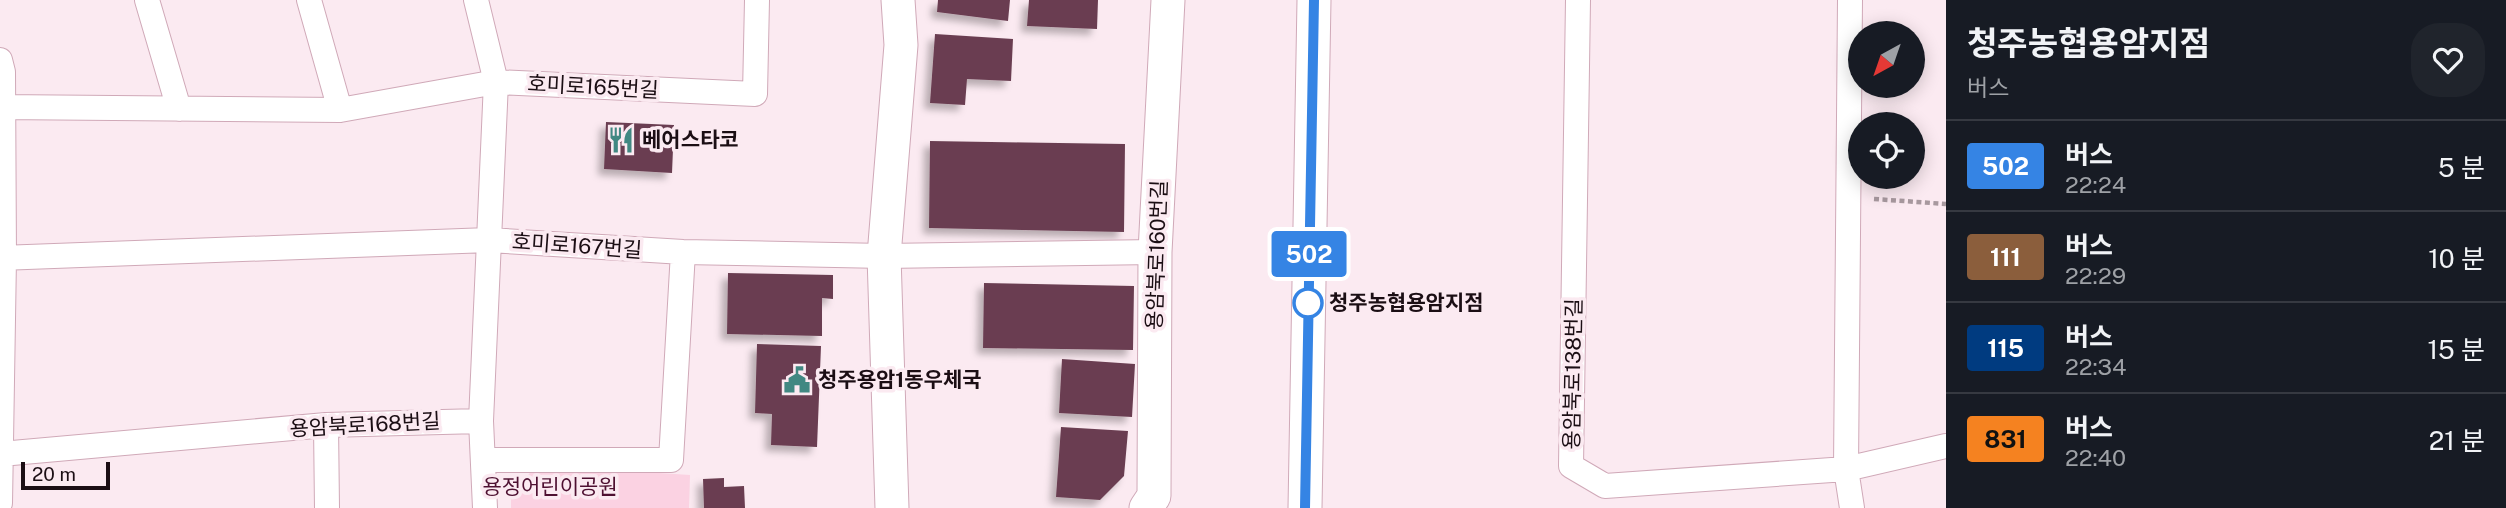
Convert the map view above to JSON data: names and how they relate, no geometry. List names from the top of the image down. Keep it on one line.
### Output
{"streets":{"street":["호미로165번길","호미로167번길","용암북로160번길","용암북로138번길","용암북로168번길"]},"crossings":[["호미로167번길","용암북로160번길"]],"parks":["용정어린이공원"],"places":{"restaurant":["베어스타코"],"other":["청주농협용암지점"],"public building":["청주용암1동우체국"]},"lines":["bus line 502"],"scale_bar":"20 m","north":"bottom left","page":{"on_map":"502","heading":["청주농협용암지점","버스"],"list":[{"mark":"502","name":"버스","note":"22:24","value":"5 분"},{"mark":"111","name":"버스","note":"22:29","value":"10 분"},{"mark":"115","name":"버스","note":"22:34","value":"15 분"},{"mark":"831","name":"버스","note":"22:40","value":"21 분"}],"scale":"20 m"}}
